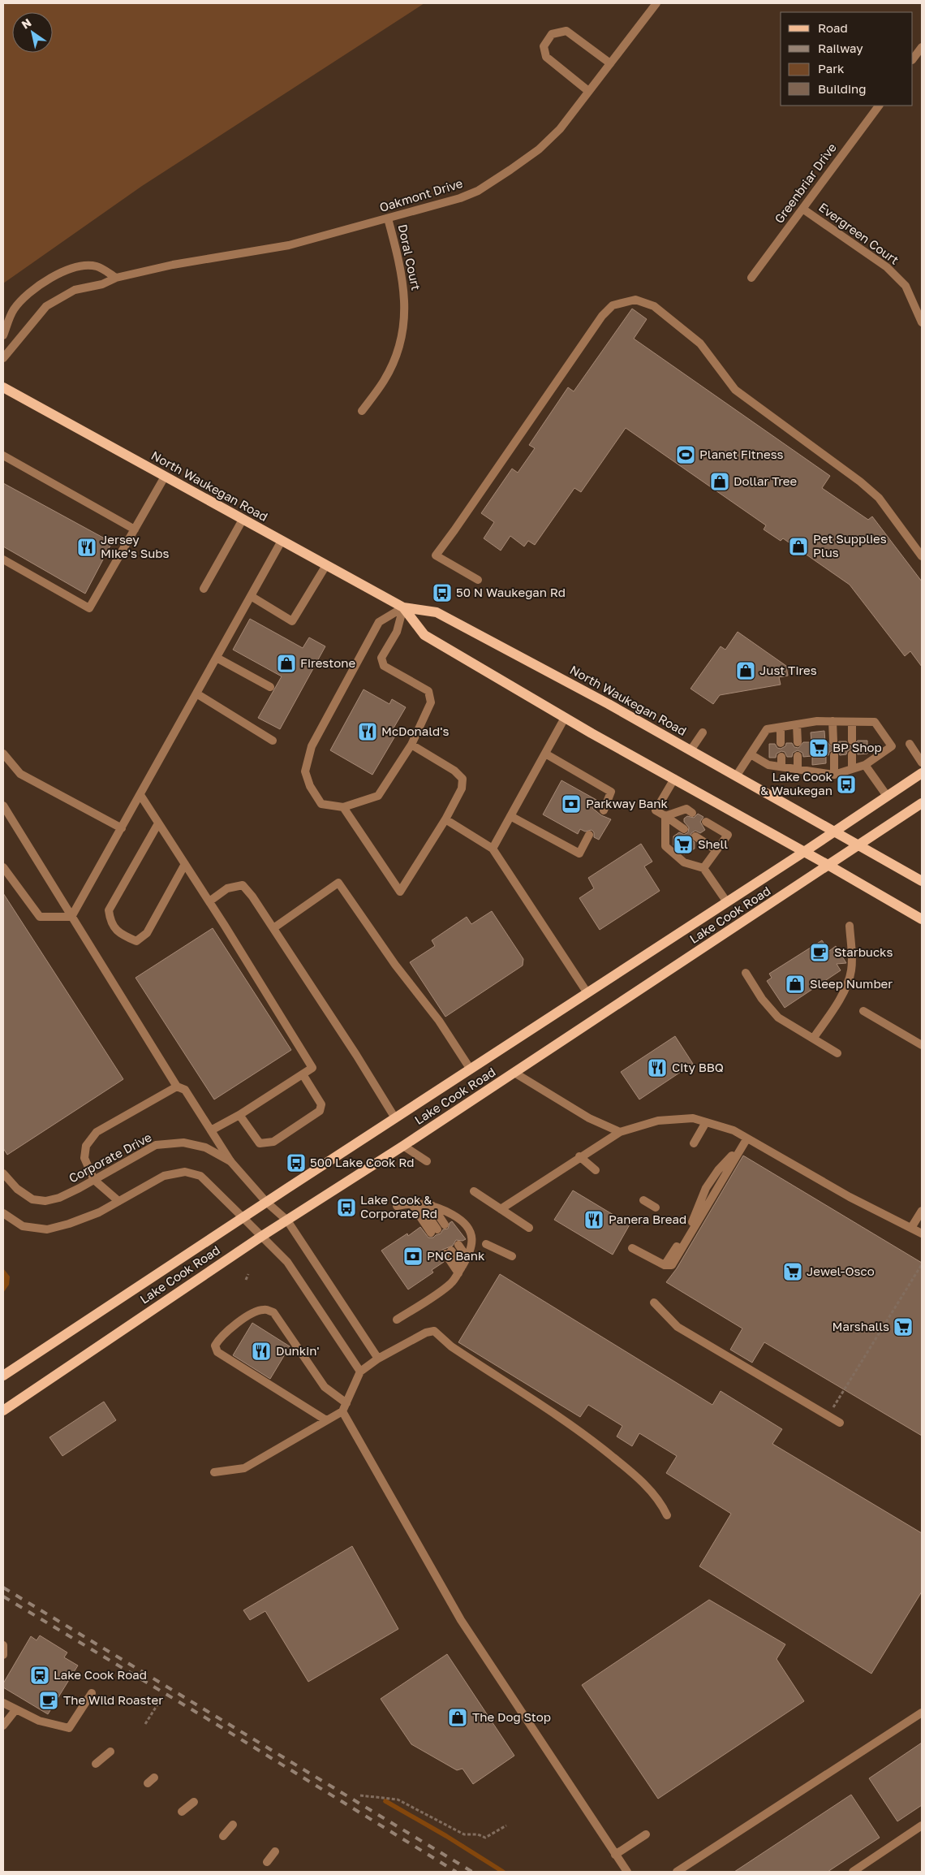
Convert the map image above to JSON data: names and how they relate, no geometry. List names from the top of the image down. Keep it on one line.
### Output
{"streets":{"main road":["North Waukegan Road","Lake Cook Road"],"street":["Greenbriar Drive","Oakmont Drive","Evergreen Court","Doral Court","Corporate Drive"]},"crossings":[["Greenbriar Drive","Evergreen Court"],["Oakmont Drive","Doral Court"],["North Waukegan Road","Lake Cook Road"],["Lake Cook Road","Corporate Drive"]],"places":{"sports":["Planet Fitness"],"shop":["Dollar Tree","Pet Supplies Plus","Firestone","Just Tires","Sleep Number","The Dog Stop"],"restaurant":["Jersey Mike's Subs","McDonald's","City BBQ","Panera Bread","Dunkin'"],"bus stop":["50 N Waukegan Rd","Lake Cook & Waukegan","500 Lake Cook Rd","Lake Cook & Corporate Rd"],"supermarket":["BP Shop","Shell","Jewel-Osco","Marshalls"],"bank":["Parkway Bank","PNC Bank"],"cafe":["Starbucks","The Wild Roaster"],"station":["Lake Cook Road"]},"legend":["Road","Railway","Park","Building"],"north":"top left"}
